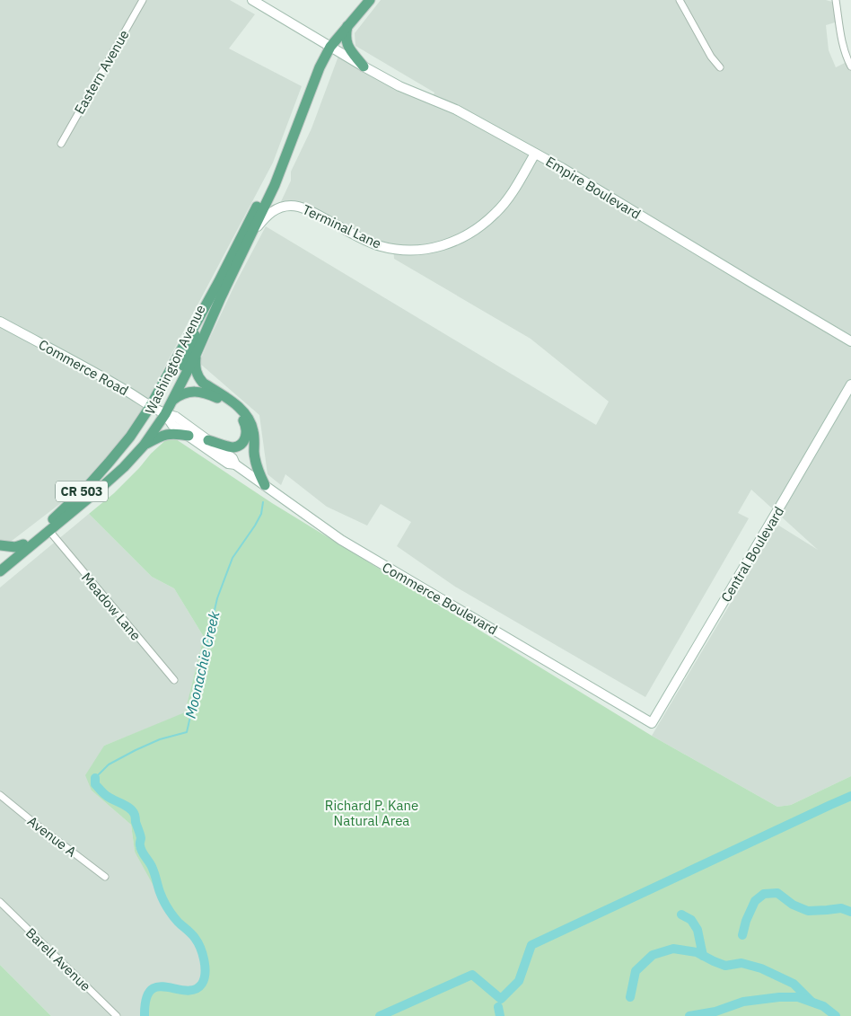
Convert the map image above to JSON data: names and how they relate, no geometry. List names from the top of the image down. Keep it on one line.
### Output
{"streets":{"main road":["Washington Avenue","CR 503"],"street":["Eastern Avenue","Empire Boulevard","Terminal Lane","Commerce Road","Central Boulevard","Commerce Boulevard","Meadow Lane","Avenue A","Barell Avenue"]},"crossings":[["Empire Boulevard","Terminal Lane"],["Empire Boulevard","Washington Avenue"],["Empire Boulevard","CR 503"],["Terminal Lane","Washington Avenue"],["Washington Avenue","Commerce Road"],["Washington Avenue","CR 503"],["Washington Avenue","Commerce Boulevard"],["Washington Avenue","Meadow Lane"],["Commerce Road","Commerce Boulevard"],["Central Boulevard","Commerce Boulevard"]],"water":["Moonachie Creek"],"parks":["Richard P. Kane Natural Area"]}
